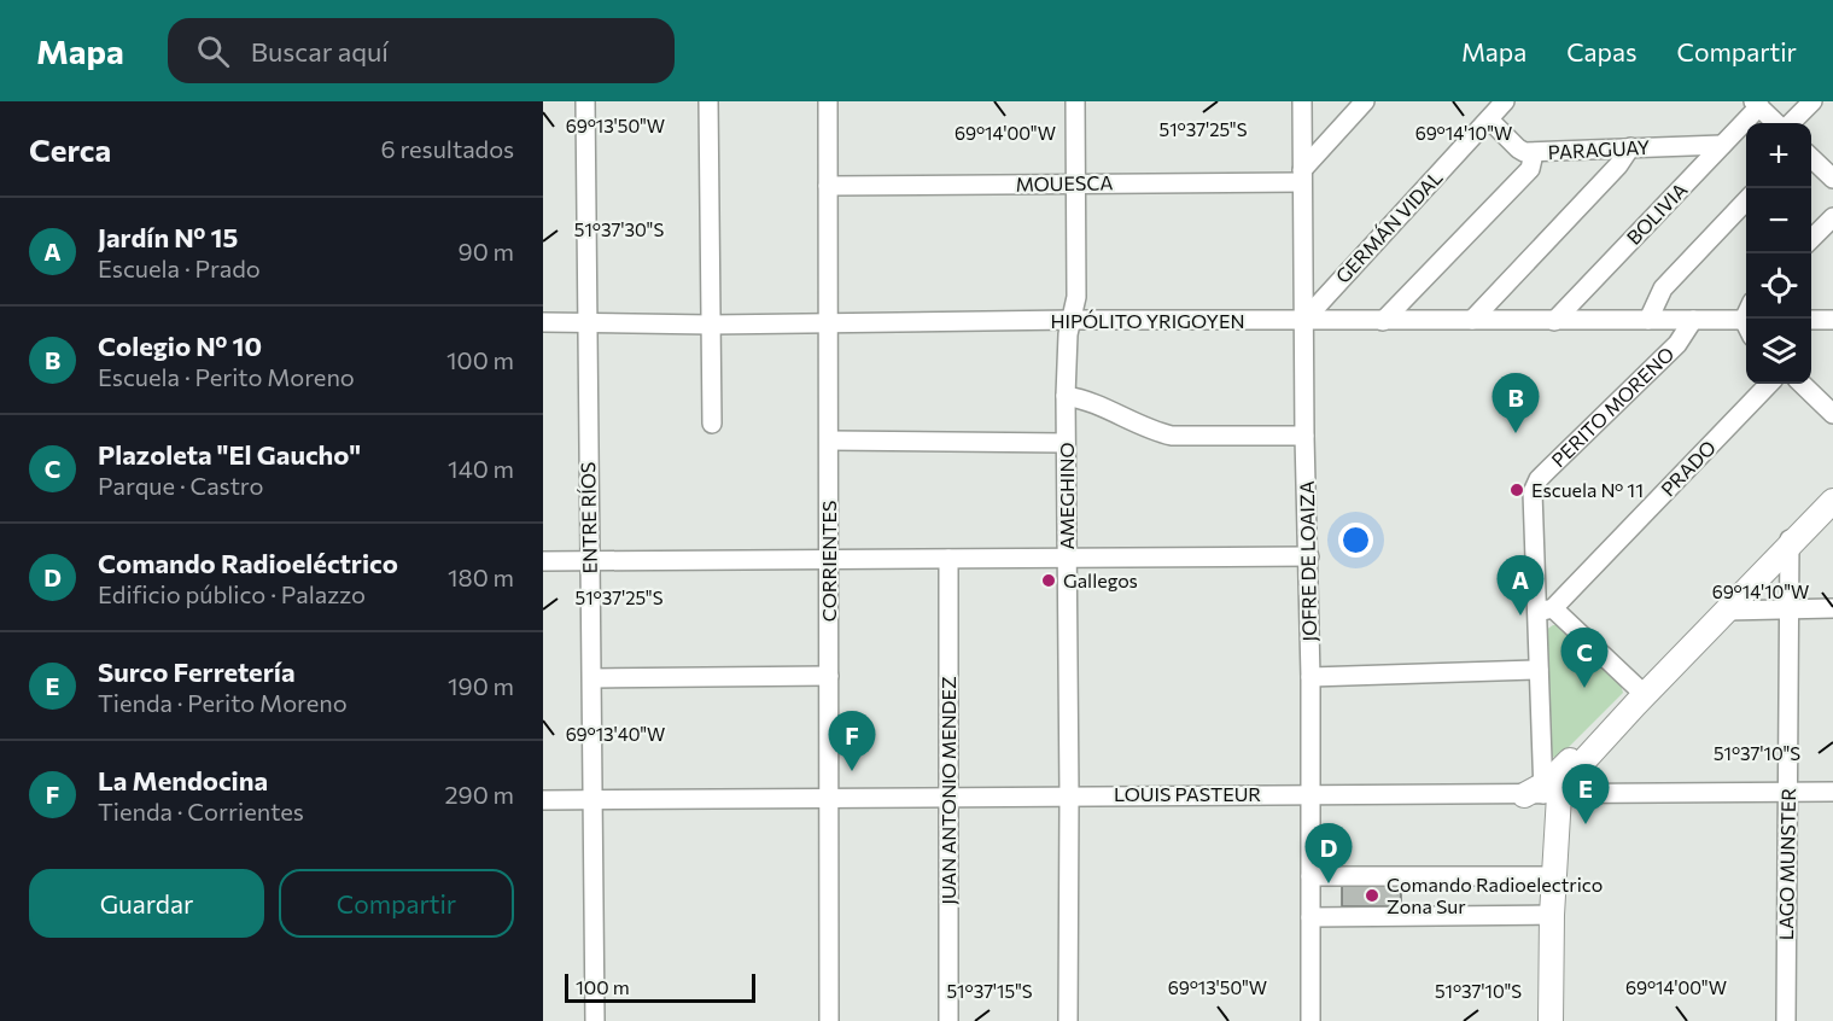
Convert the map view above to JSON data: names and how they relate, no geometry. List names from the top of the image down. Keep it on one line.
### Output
{"streets":{"street":["PARAGUAY","MOUESCA","BOLIVIA","GERMÁN VIDAL","HIPÓLITO YRIGOYEN","PERITO MORENO","PRADO","AMEGHINO","ENTRE RÍOS","CORRIENTES","JOFRE DE LOAIZA","JUAN ANTONIO MENDEZ","LOUIS PASTEUR","LAGO MUNSTER"]},"crossings":[["PARAGUAY","BOLIVIA"],["PARAGUAY","GERMÁN VIDAL"],["MOUESCA","AMEGHINO"],["MOUESCA","CORRIENTES"],["MOUESCA","JOFRE DE LOAIZA"],["BOLIVIA","HIPÓLITO YRIGOYEN"],["GERMÁN VIDAL","HIPÓLITO YRIGOYEN"],["GERMÁN VIDAL","JOFRE DE LOAIZA"],["HIPÓLITO YRIGOYEN","PERITO MORENO"],["HIPÓLITO YRIGOYEN","AMEGHINO"],["HIPÓLITO YRIGOYEN","ENTRE RÍOS"],["HIPÓLITO YRIGOYEN","CORRIENTES"],["HIPÓLITO YRIGOYEN","JOFRE DE LOAIZA"],["PERITO MORENO","PRADO"],["AMEGHINO","LOUIS PASTEUR"],["ENTRE RÍOS","LOUIS PASTEUR"],["CORRIENTES","LOUIS PASTEUR"],["JOFRE DE LOAIZA","LOUIS PASTEUR"],["JUAN ANTONIO MENDEZ","LOUIS PASTEUR"],["LOUIS PASTEUR","LAGO MUNSTER"]],"places":["Escuela Nº 11","Gallegos","Comando Radioelectrico Zona Sur"],"scale_bar":"100 m","page":{"header":"Mapa","search":"Buscar aquí","nav":["Mapa","Capas","Compartir"],"heading":["Cerca","6 resultados"],"map_buttons":["+","−"],"list":[{"mark":"A","name":"Jardín Nº 15","note":"Escuela · Prado","value":"90 m"},{"mark":"B","name":"Colegio Nº 10","note":"Escuela · Perito Moreno","value":"100 m"},{"mark":"C","name":"Plazoleta \"El Gaucho\"","note":"Parque · Castro","value":"140 m"},{"mark":"D","name":"Comando Radioeléctrico","note":"Edificio público · Palazzo","value":"180 m"},{"mark":"E","name":"Surco Ferretería","note":"Tienda · Perito Moreno","value":"190 m"},{"mark":"F","name":"La Mendocina","note":"Tienda · Corrientes","value":"290 m"}],"pins":["B","A","C","F","E","D"],"buttons":["Guardar","Compartir"],"scale":"100 m"},"coordinates":["69°13'50\"W","51°37'25\"S","69°14'00\"W","69°14'10\"W","51°37'30\"S","69°13'40\"W","51°37'10\"S","51°37'15\"S"]}
